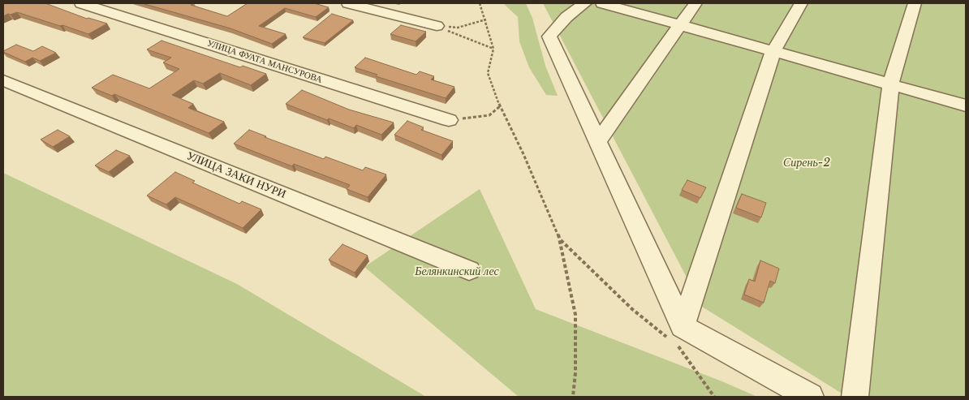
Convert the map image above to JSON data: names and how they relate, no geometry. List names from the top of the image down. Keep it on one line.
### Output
{"streets":{"street":["УЛИЦА ФУАТА МАНСУРОВА","УЛИЦА ЗАКИ НУРИ"]},"parks":["Сирень-2","Белянкинский лес"]}
